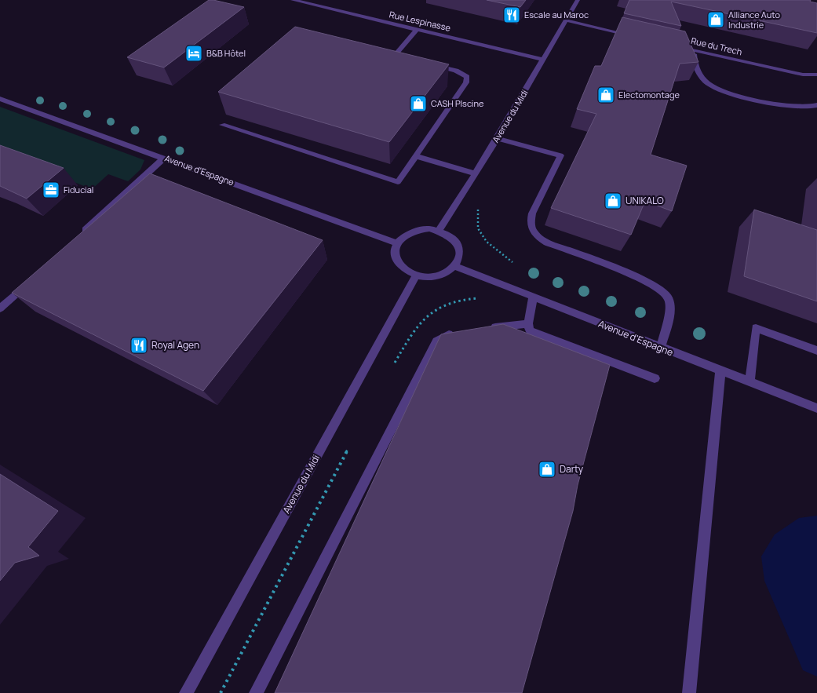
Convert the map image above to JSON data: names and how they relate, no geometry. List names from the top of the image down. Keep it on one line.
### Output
{"streets":{"street":["Rue Lespinasse","Rue du Trech","Avenue du Midi","Avenue d'Espagne"]},"crossings":[["Rue Lespinasse","Avenue du Midi"],["Avenue du Midi","Avenue d'Espagne"]],"places":{"restaurant":["Escale au Maroc","Royal Agen"],"shop":["Alliance Auto Industrie","Electomontage","CASH PIscine","UNIKALO","Darty"],"hotel":["B&B Hôtel"],"office":["Fiducial"]}}
